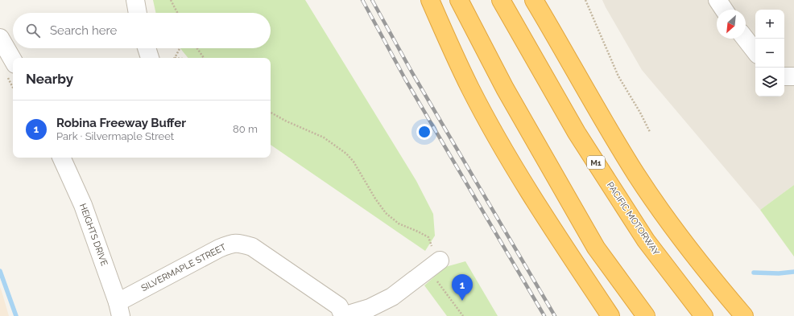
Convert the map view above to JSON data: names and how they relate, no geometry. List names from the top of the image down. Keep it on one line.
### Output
{"streets":{"highway":["M1","PACIFIC MOTORWAY"],"street":["HEIGHTS DRIVE","SILVERMAPLE STREET"]},"crossings":[["HEIGHTS DRIVE","SILVERMAPLE STREET"]],"north":"bottom left","page":{"map_buttons":["+","−"],"search":"Search here","heading":"Nearby","list":[{"mark":"1","name":"Robina Freeway Buffer","note":"Park · Silvermaple Street","value":"80 m"}],"pins":"1"}}
